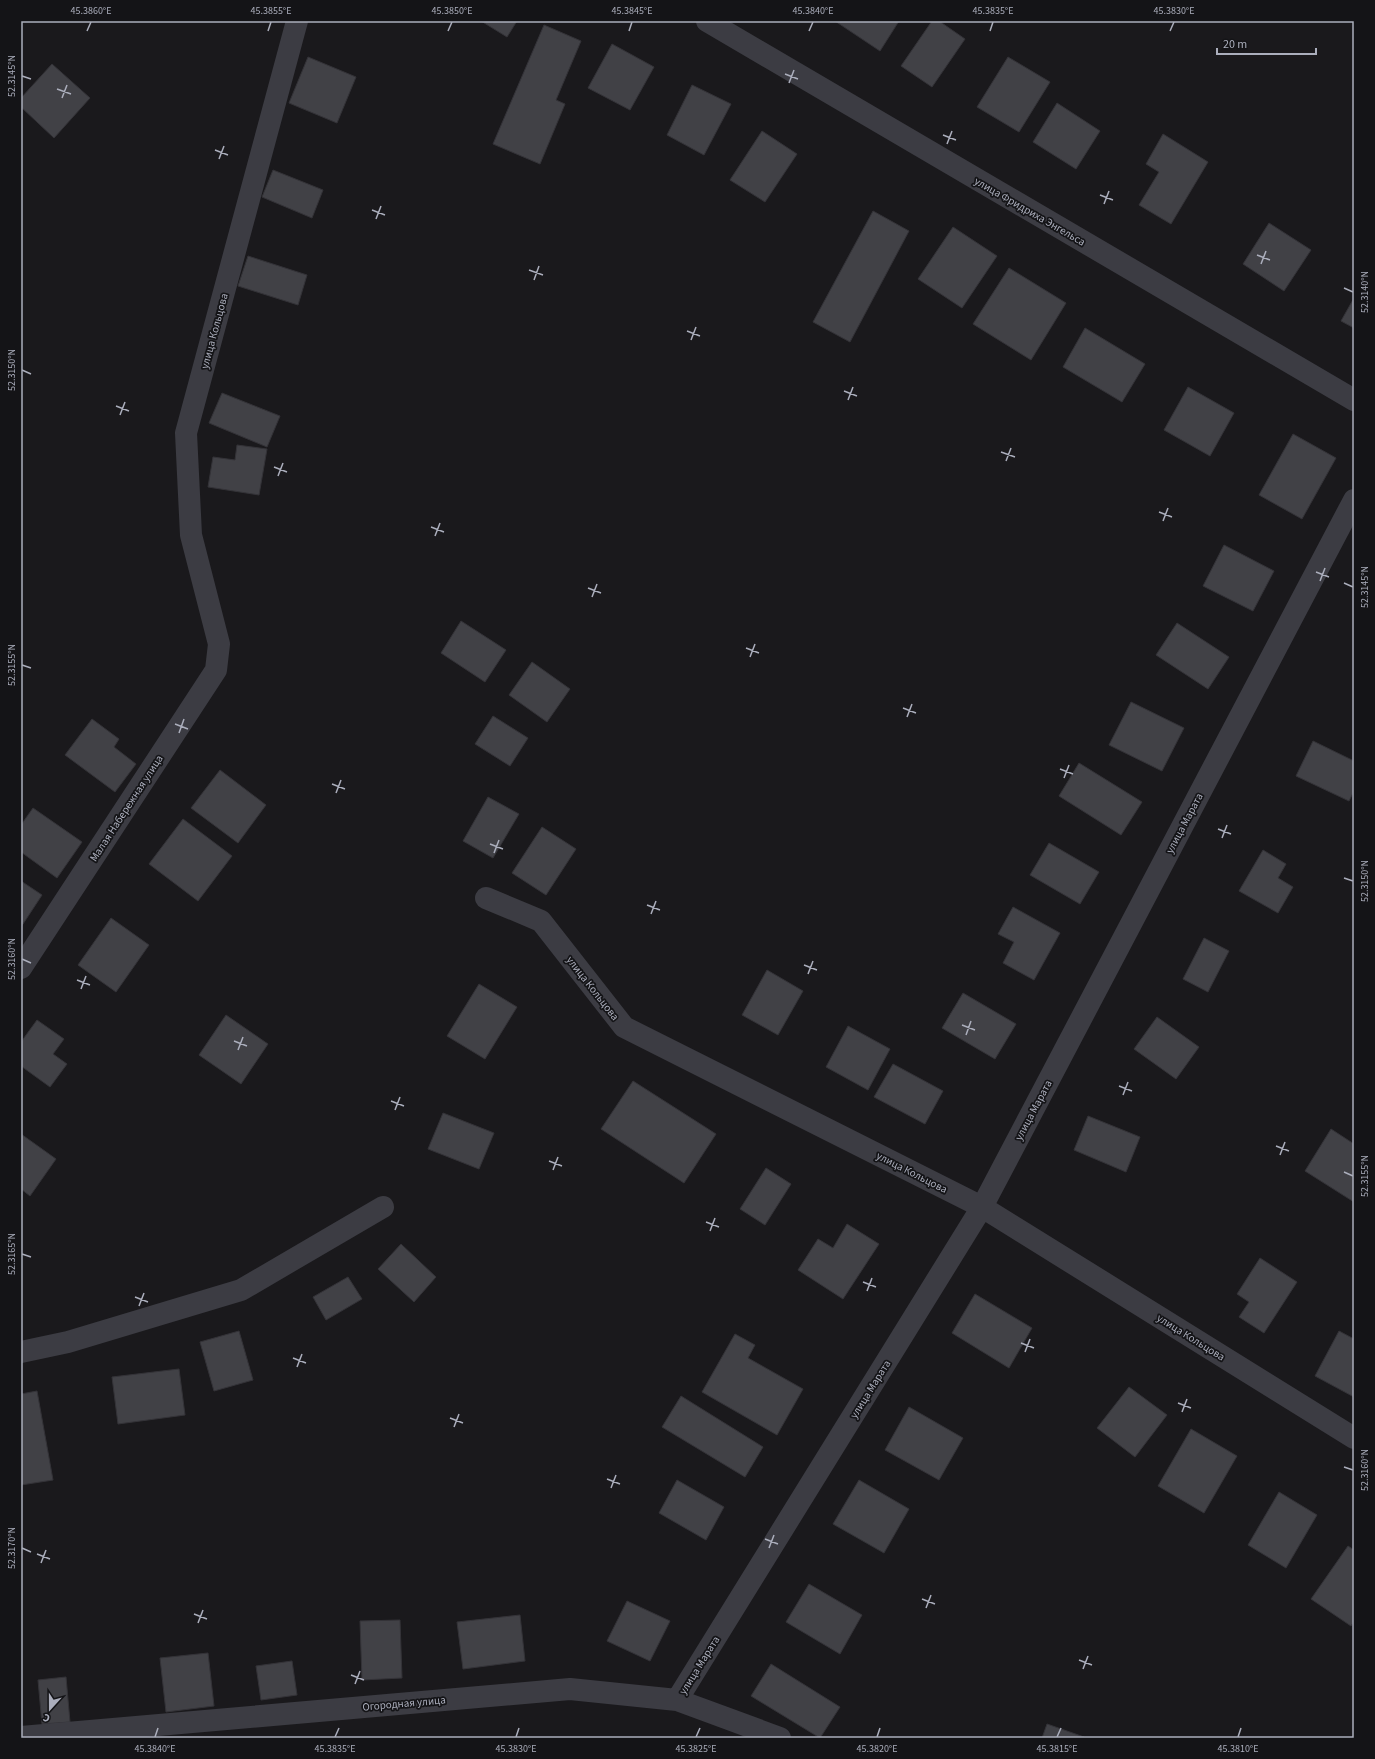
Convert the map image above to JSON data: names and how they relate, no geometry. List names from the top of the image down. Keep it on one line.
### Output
{"streets":{"street":["улица Фридриха Энгельса","улица Кольцова","Малая Набережная улица","улица Марата","Огородная улица"]},"crossings":[["улица Кольцова","Малая Набережная улица"],["улица Кольцова","улица Марата"],["улица Марата","Огородная улица"]],"scale_bar":"20 m","north":"bottom","coordinates":["45.3860°E","45.3855°E","45.3850°E","45.3845°E","45.3840°E","45.3835°E","45.3830°E","52.3145°N","52.3140°N","52.3150°N","52.3155°N","52.3160°N","52.3165°N","52.3170°N","45.3825°E","45.3820°E","45.3815°E","45.3810°E"]}
